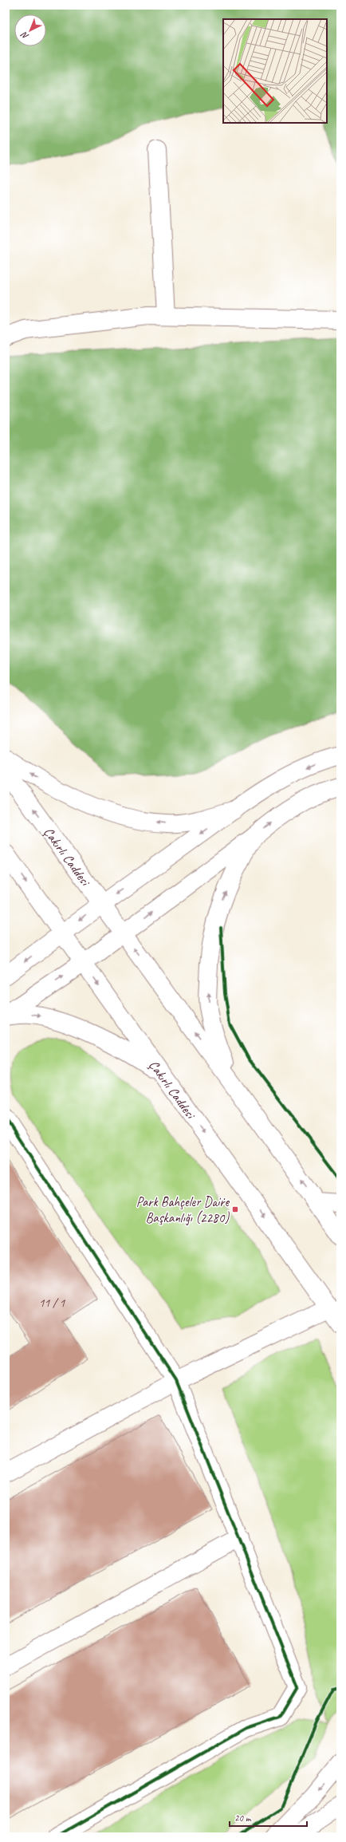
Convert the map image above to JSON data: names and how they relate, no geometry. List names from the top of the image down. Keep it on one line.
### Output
{"streets":{"main road":["Çakırlı Caddesi"]},"places":{"transit":["Park Bahçeler Dai̇re Başkanlığı (2280)"]},"house_numbers":["11 / 1"],"scale_bar":"20 m","north":"bottom left"}
